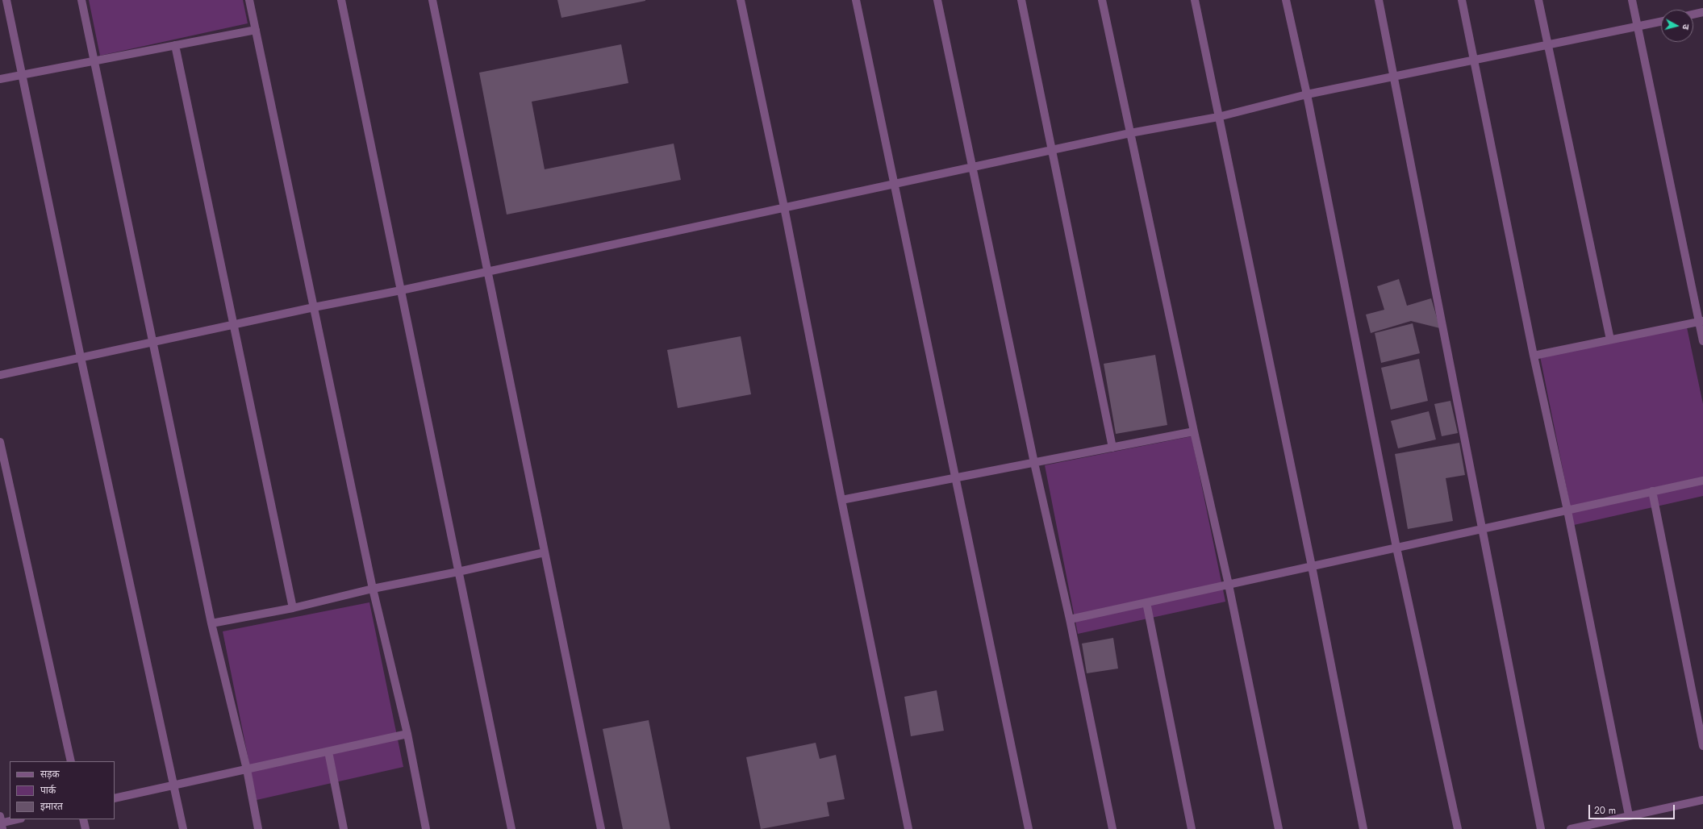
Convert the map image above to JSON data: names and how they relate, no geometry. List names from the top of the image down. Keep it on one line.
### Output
{"legend":["सड़क","पार्क","इमारत"],"scale_bar":"20 m","north":"right"}
